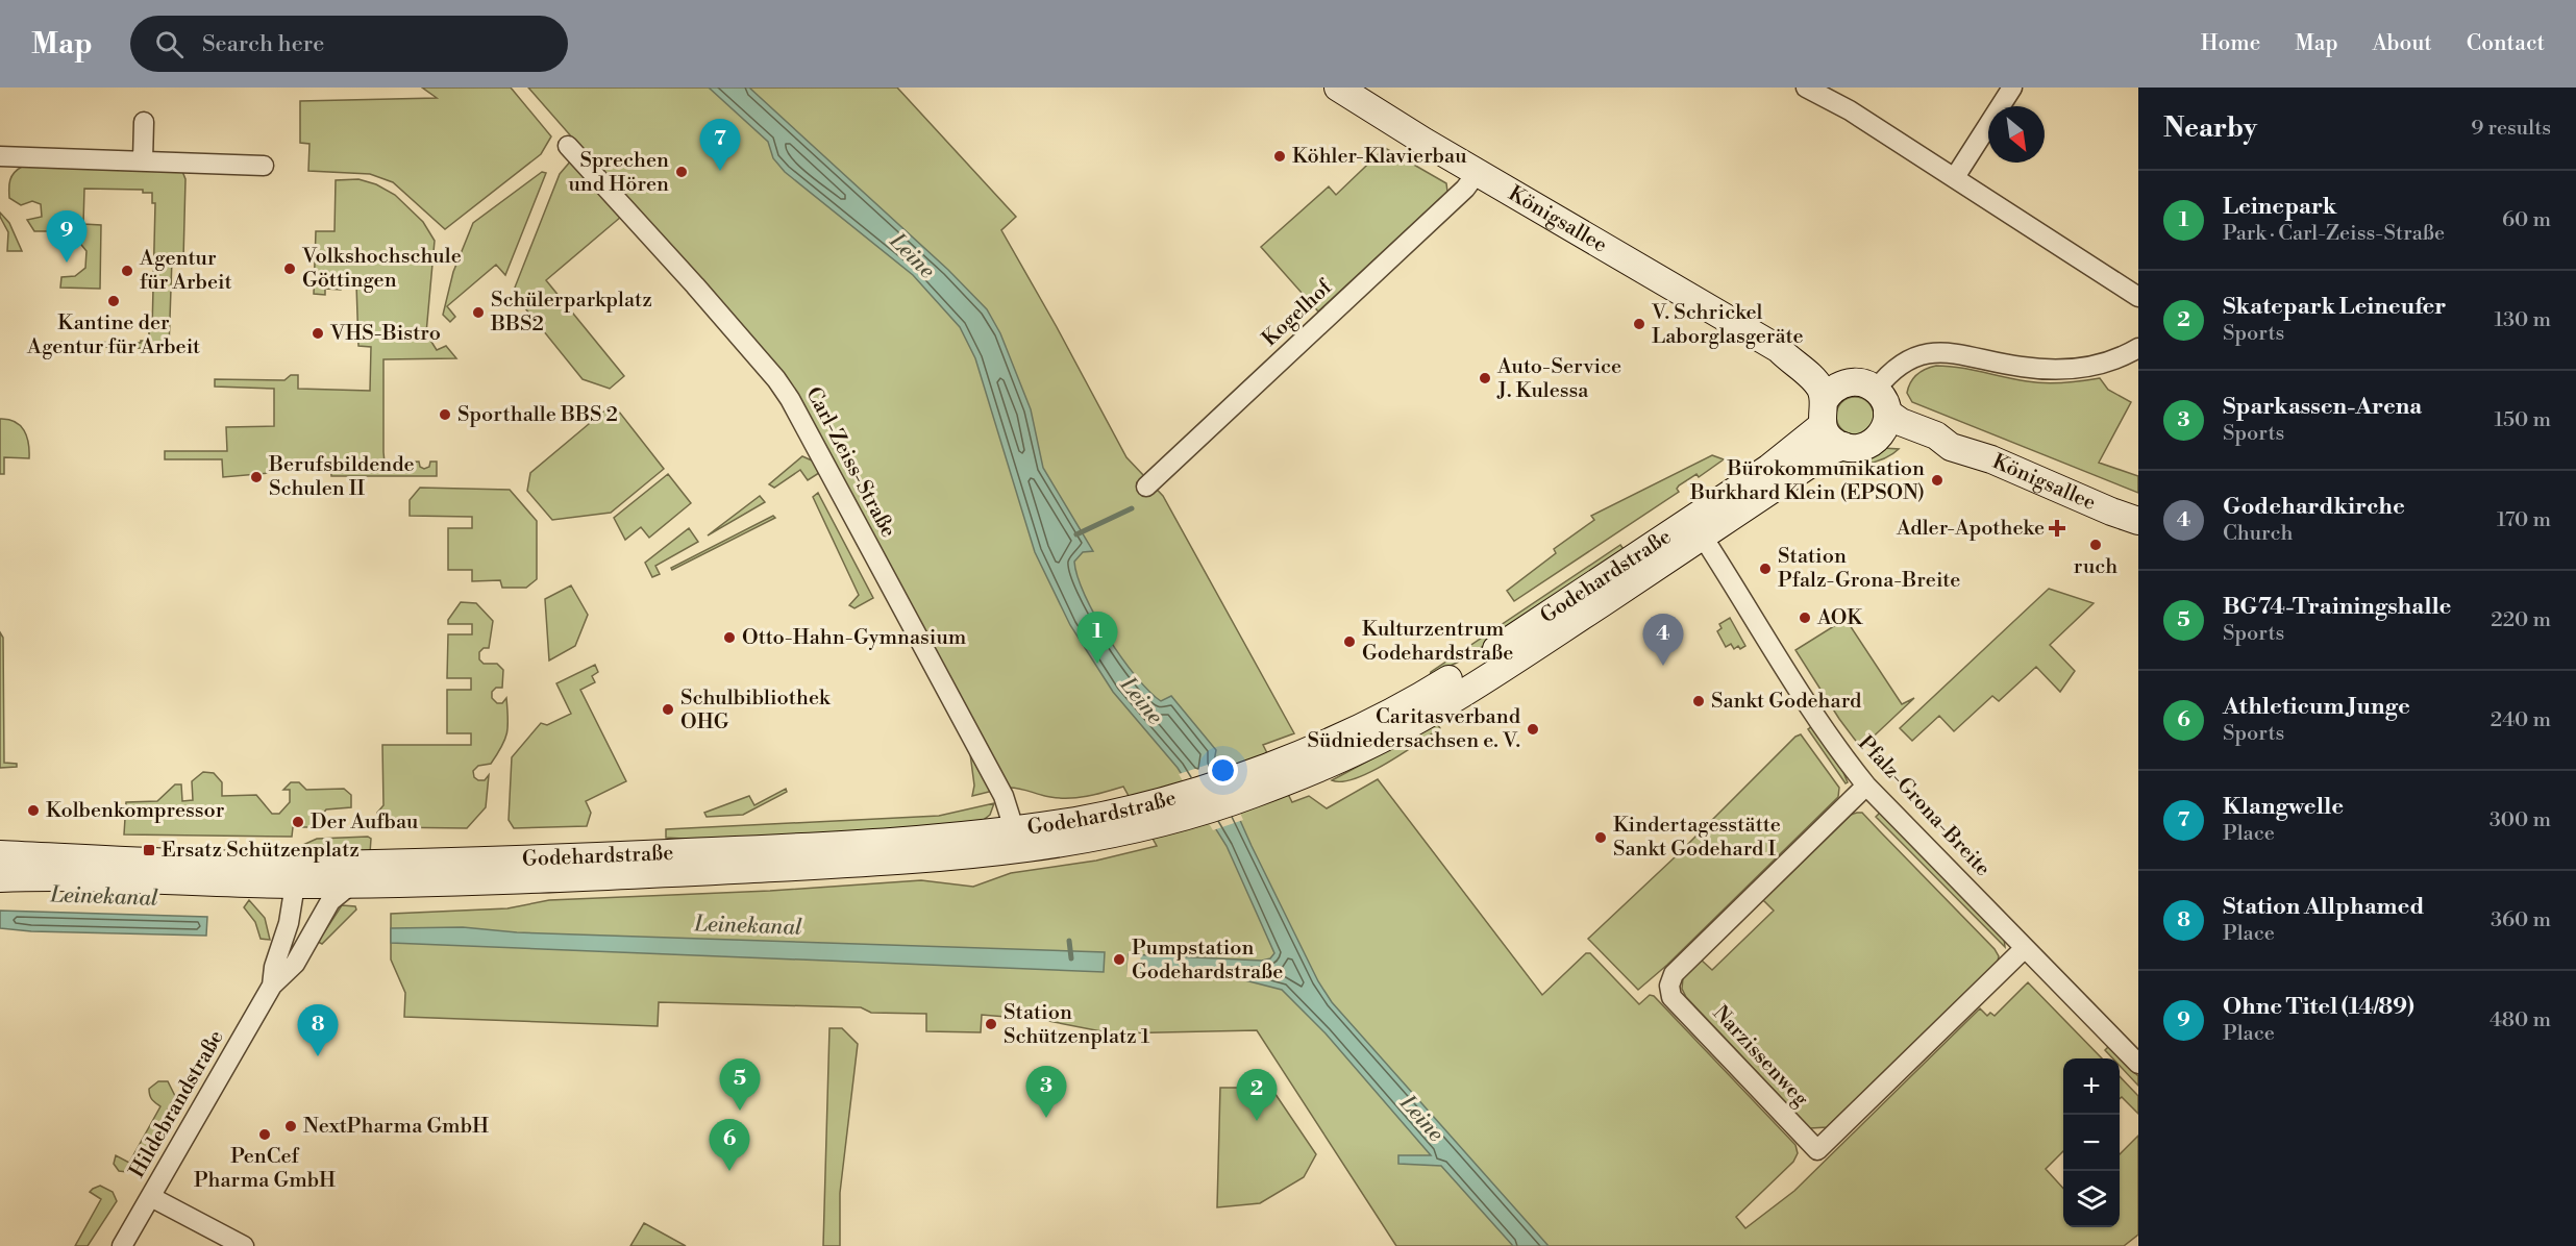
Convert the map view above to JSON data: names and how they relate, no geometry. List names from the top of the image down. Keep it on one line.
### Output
{"streets":{"street":["Königsallee","Kogelhof","Carl-Zeiss-Straße","Godehardstraße","Pfalz-Grona-Breite","Narzissenweg","Hildebrandstraße"]},"crossings":[["Königsallee","Kogelhof"],["Königsallee","Godehardstraße"],["Carl-Zeiss-Straße","Godehardstraße"],["Godehardstraße","Pfalz-Grona-Breite"],["Godehardstraße","Hildebrandstraße"],["Pfalz-Grona-Breite","Narzissenweg"]],"water":["Leine","Leinekanal"],"places":{"other":["Köhler-Klavierbau","Sprechen und Hören","Volkshochschule Göttingen","Agentur für Arbeit","Kantine der Agentur für Arbeit","Schülerparkplatz BBS2","V. Schrickel Laborglasgeräte","VHS-Bistro","Auto-Service J. Kulessa","Sporthalle BBS 2","Berufsbildende Schulen II","Bürokommunikation Burkhard Klein (EPSON)","ruch","Station Pfalz-Grona-Breite","AOK","Otto-Hahn-Gymnasium","Kulturzentrum Godehardstraße","Sankt Godehard","Schulbibliothek OHG","Caritasverband Südniedersachsen e. V.","Kolbenkompressor","Der Aufbau","Kindertagesstätte Sankt Godehard I","Pumpstation Godehardstraße","Station Schützenplatz 1","NextPharma GmbH","PenCef Pharma GmbH"],"health":["Adler-Apotheke"],"transit":["Ersatz Schützenplatz"]},"north":"bottom right","page":{"header":"Map","search":"Search here","nav":["Home","Map","About","Contact"],"heading":["Nearby","9 results"],"pins":["7","9","1","4","8","5","3","2","6"],"list":[{"mark":"1","name":"Leinepark","note":"Park · Carl-Zeiss-Straße","value":"60 m"},{"mark":"2","name":"Skatepark Leineufer","note":"Sports","value":"130 m"},{"mark":"3","name":"Sparkassen-Arena","note":"Sports","value":"150 m"},{"mark":"4","name":"Godehardkirche","note":"Church","value":"170 m"},{"mark":"5","name":"BG74-Trainingshalle","note":"Sports","value":"220 m"},{"mark":"6","name":"Athleticum Junge","note":"Sports","value":"240 m"},{"mark":"7","name":"Klangwelle","note":"Place","value":"300 m"},{"mark":"8","name":"Station Allphamed","note":"Place","value":"360 m"},{"mark":"9","name":"Ohne Titel (14/89)","note":"Place","value":"480 m"}],"map_buttons":["+","−"]}}
